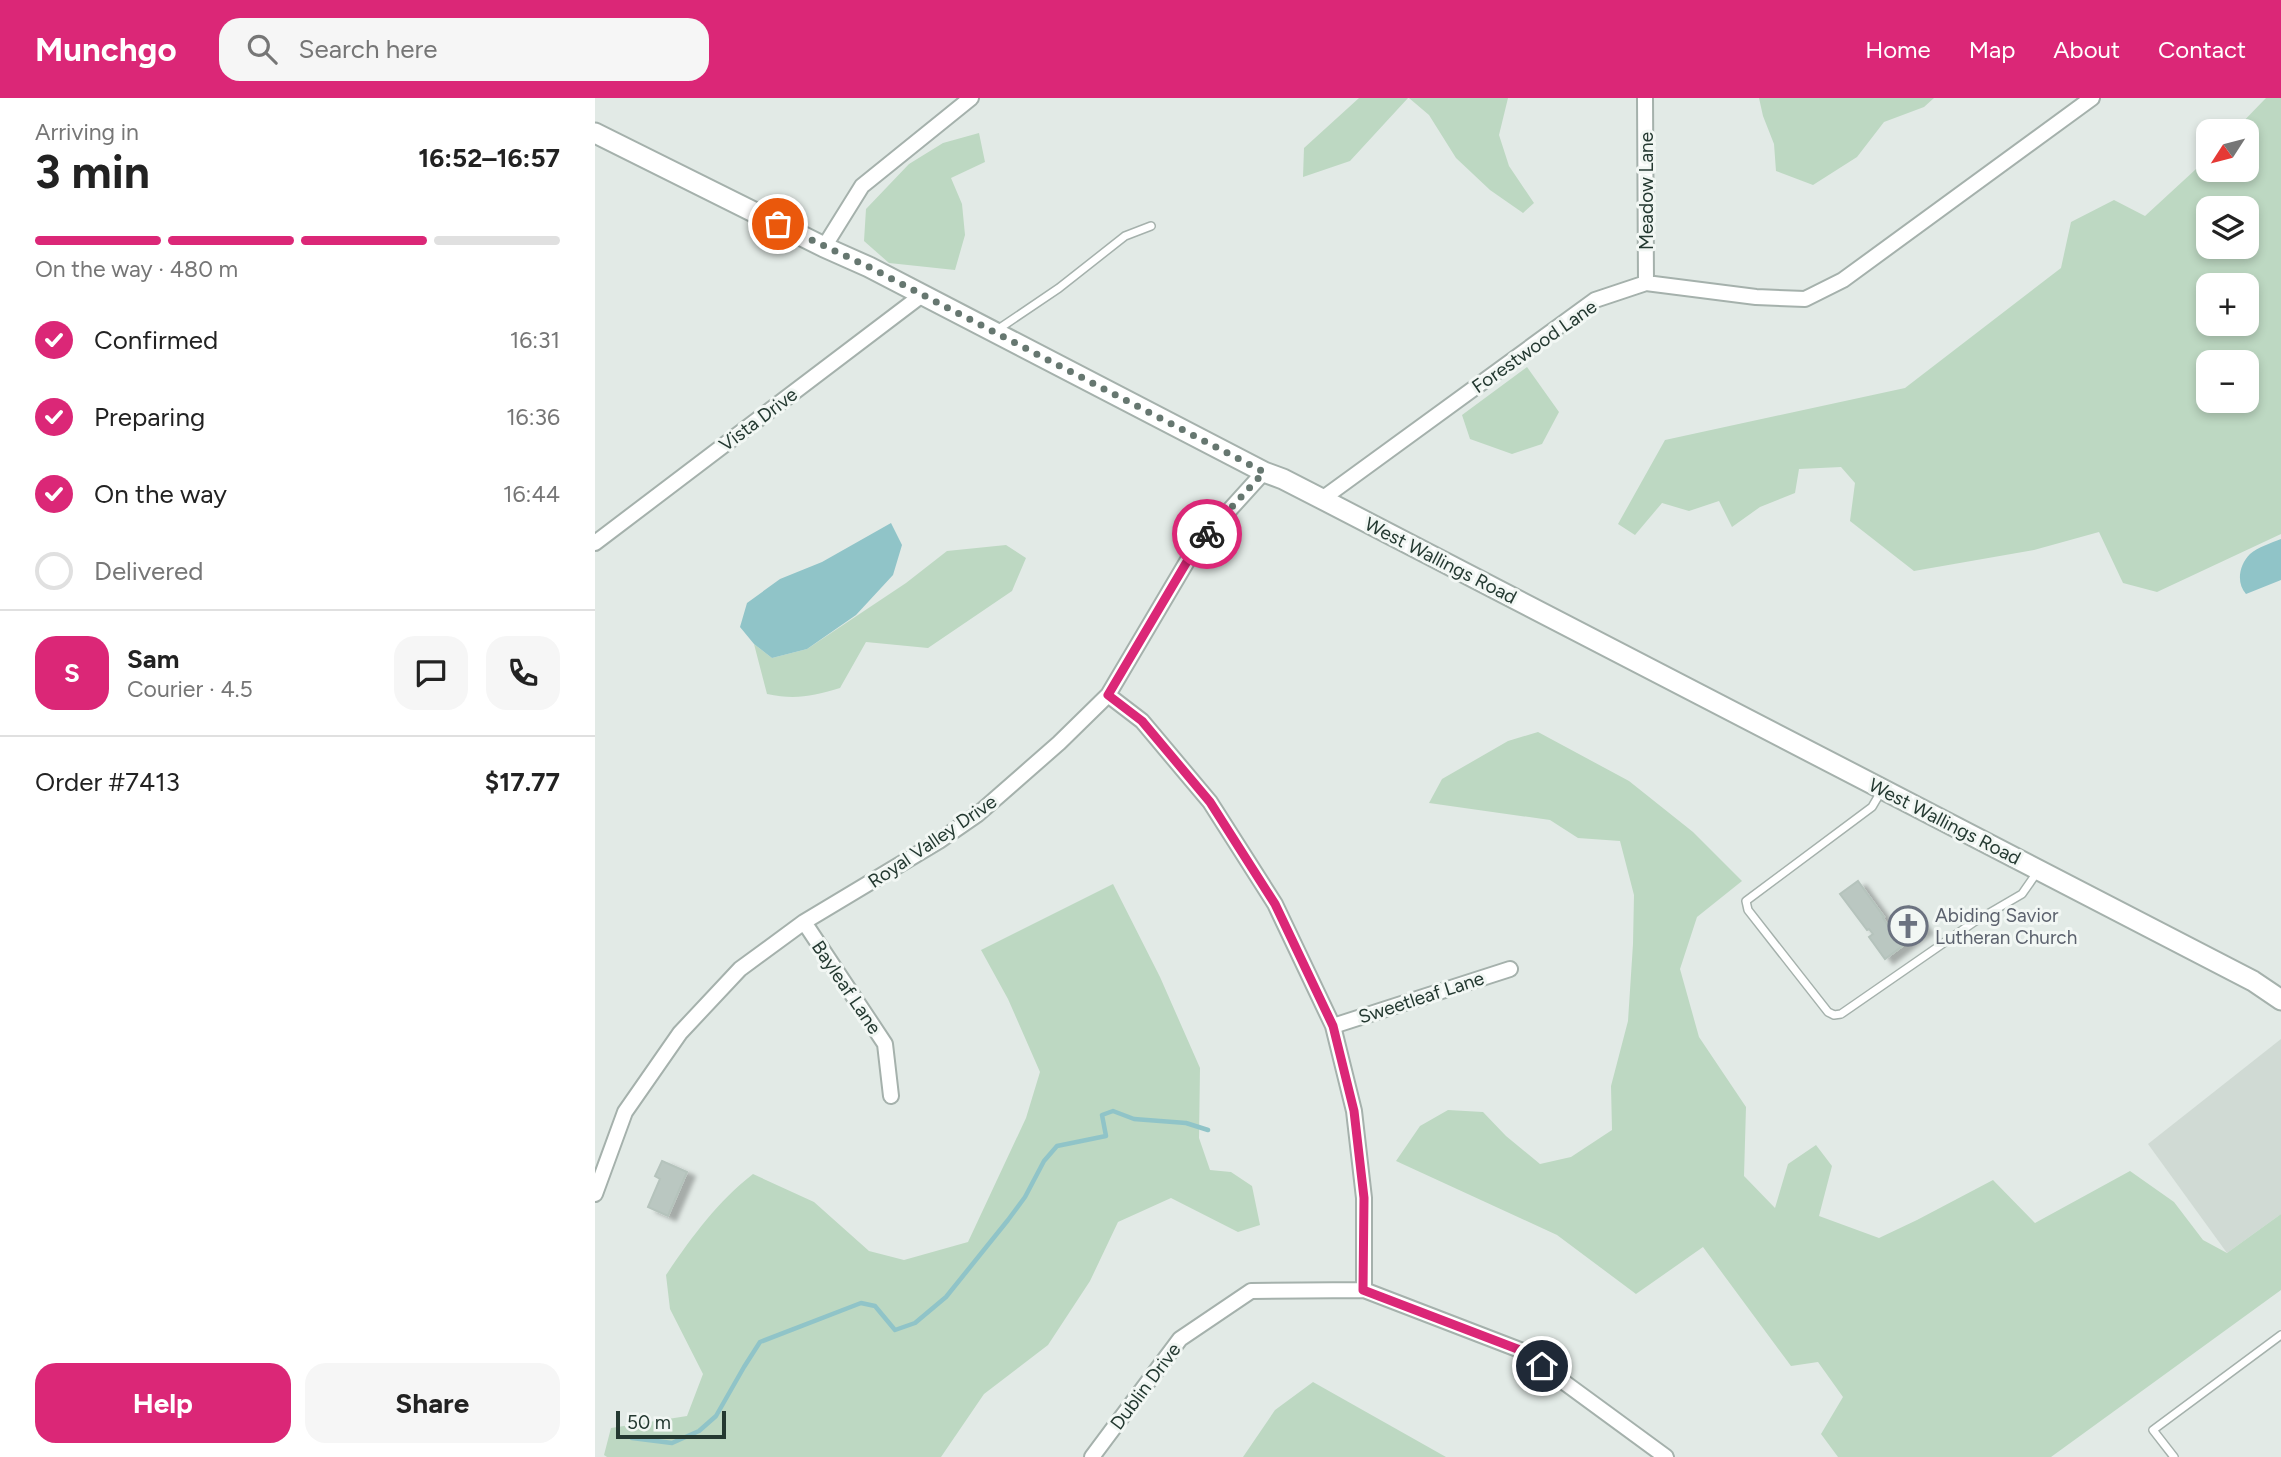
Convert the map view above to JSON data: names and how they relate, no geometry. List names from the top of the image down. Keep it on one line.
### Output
{"streets":{"street":["Meadow Lane","Forestwood Lane","Vista Drive","West Wallings Road","Royal Valley Drive","Bayleaf Lane","Sweetleaf Lane","Dublin Drive"]},"crossings":[["Meadow Lane","Forestwood Lane"],["Forestwood Lane","West Wallings Road"],["Vista Drive","West Wallings Road"],["West Wallings Road","Royal Valley Drive"],["Royal Valley Drive","Bayleaf Lane"]],"places":{"church":["Abiding Savior Lutheran Church"]},"scale_bar":"50 m","north":"bottom left","page":{"header":"Munchgo","search":"Search here","nav":["Home","Map","About","Contact"],"heading":["3 min","Arriving in","16:52–16:57"],"panel":["Sam","Courier · 4.5","Order #7413","$17.77"],"map_buttons":["+","−"],"bar":"On the way · 480 m","list":[["Confirmed","16:31"],["Preparing","16:36"],["On the way","16:44"],"Delivered"],"round":"S","buttons":["Help","Share"],"scale":"50 m"}}
